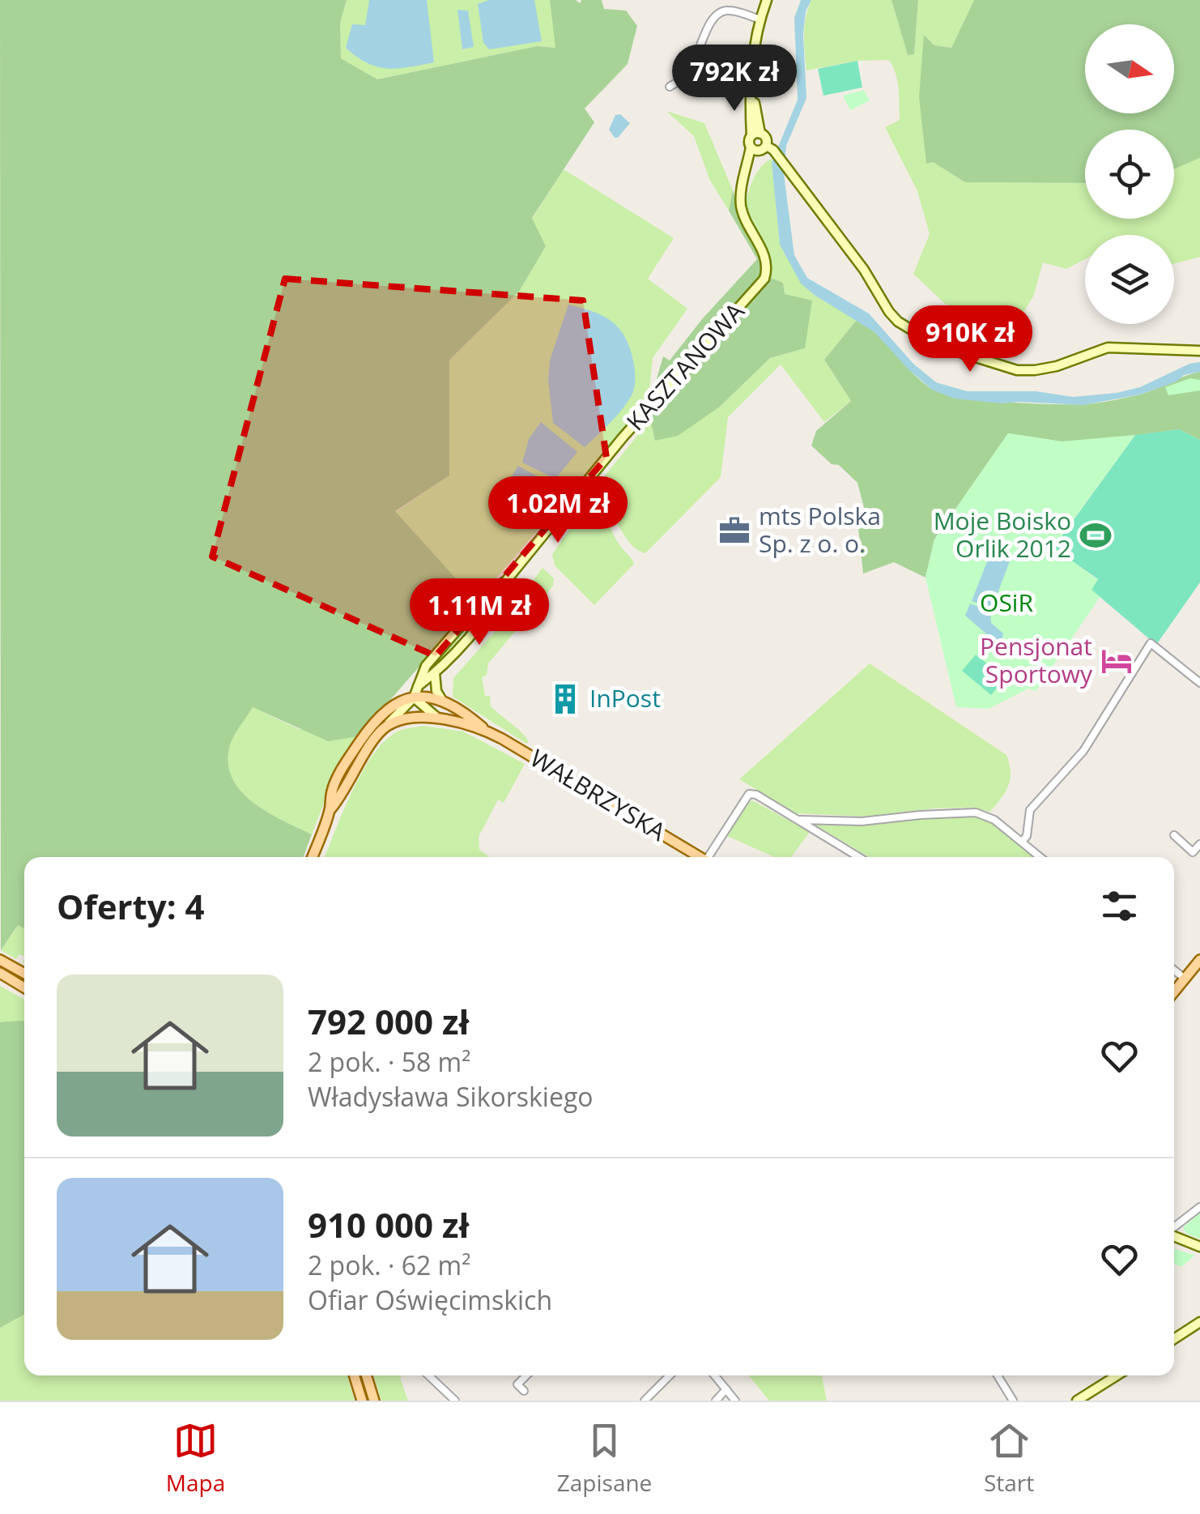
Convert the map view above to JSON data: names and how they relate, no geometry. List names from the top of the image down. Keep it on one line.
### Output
{"streets":{"main road":["WAŁBRZYSKA"],"street":["KASZTANOWA"]},"crossings":[["KASZTANOWA","WAŁBRZYSKA"]],"parks":["OSiR"],"places":{"office":["mts Polska Sp. z o. o."],"sports":["Moje Boisko Orlik 2012"],"hotel":["Pensjonat Sportowy"],"building":["InPost"]},"north":"right","page":{"price":["792K zł","910K zł","1.02M zł","1.11M zł"],"heading":"Oferty: 4","list":[{"name":"792 000 zł","note":"2 pok. · 58 m² · Władysława Sikorskiego"},{"name":"910 000 zł","note":"2 pok. · 62 m² · Ofiar Oświęcimskich"}],"tabs":["Mapa","Zapisane","Start"]}}
